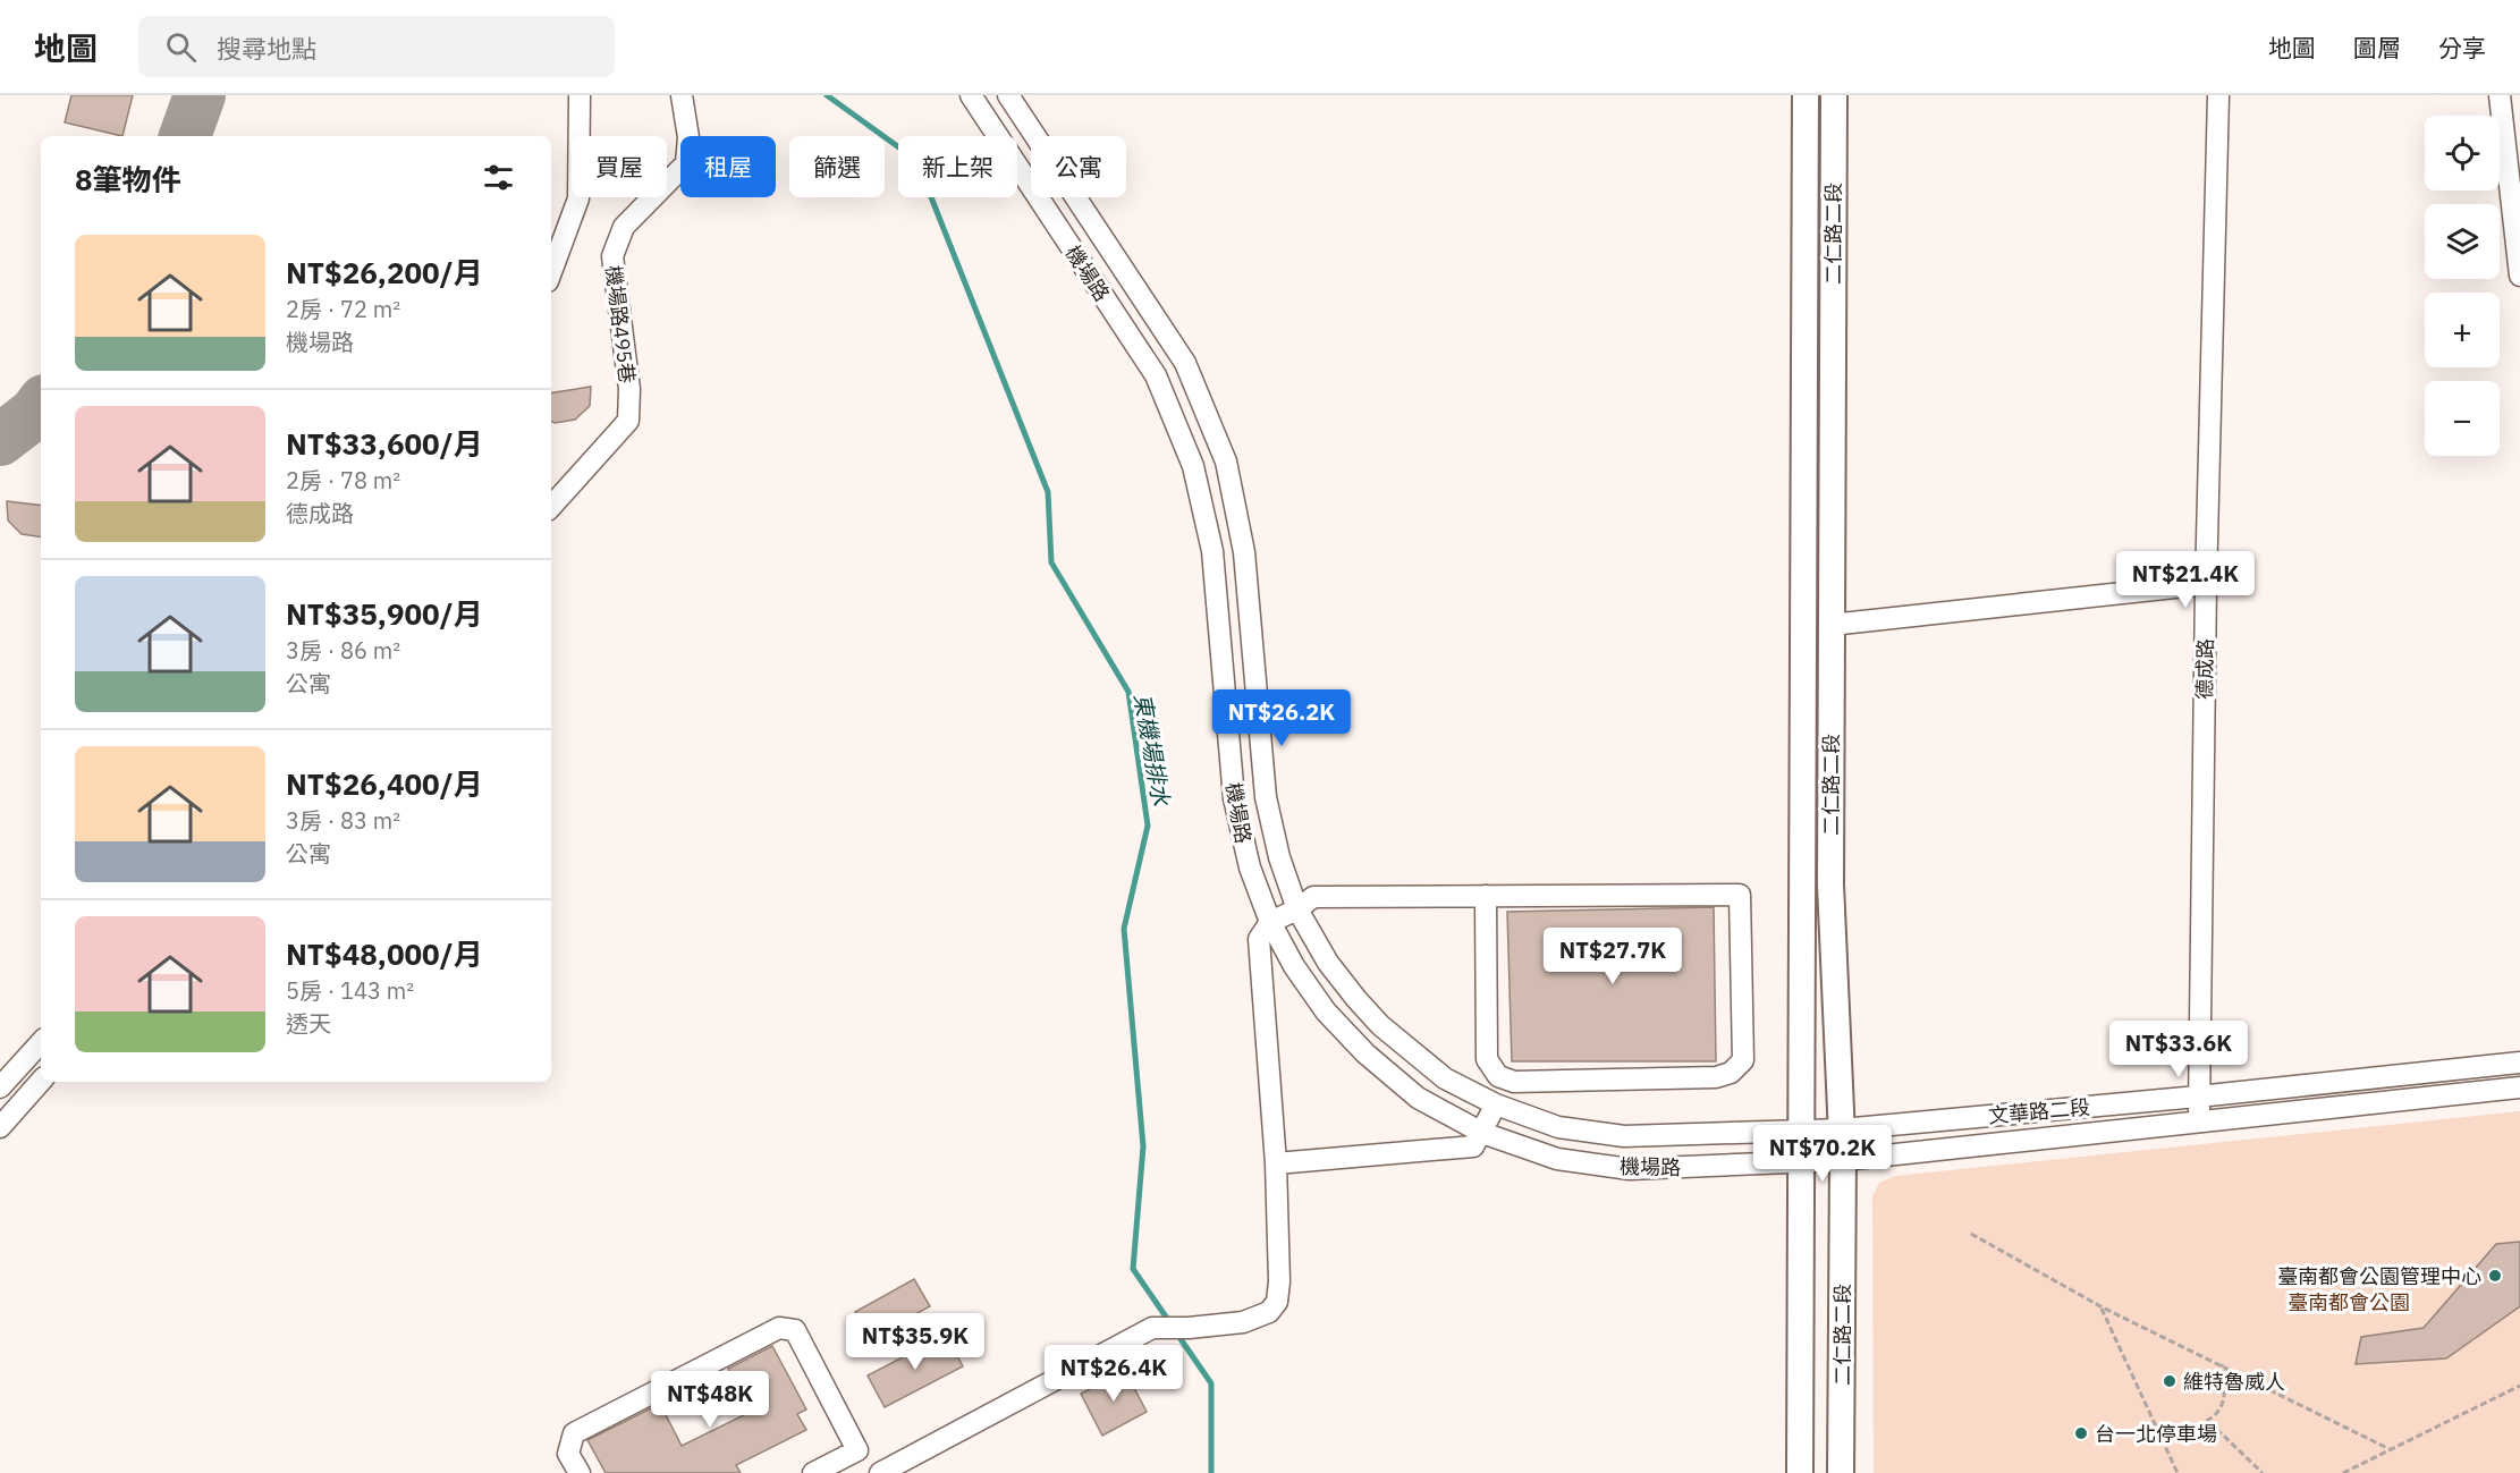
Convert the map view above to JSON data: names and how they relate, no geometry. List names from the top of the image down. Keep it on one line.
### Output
{"streets":{"main road":["二仁路二段"],"street":["機場路","機場路495巷","德成路","文華路二段"]},"crossings":[["二仁路二段","機場路"],["二仁路二段","文華路二段"],["機場路","文華路二段"],["德成路","文華路二段"]],"water":["東機場排水"],"parks":["臺南都會公園"],"places":["臺南都會公園管理中心","維特魯威人","台一北停車場"],"page":{"header":"地圖","search":"搜尋地點","nav":["地圖","圖層","分享"],"map_buttons":["+","−"],"chip":["買屋","租屋","篩選","新上架","公寓"],"heading":"8筆物件","list":[{"name":"NT$26,200/月","note":"2房 · 72 m² · 機場路"},{"name":"NT$33,600/月","note":"2房 · 78 m² · 德成路"},{"name":"NT$35,900/月","note":"3房 · 86 m² · 公寓"},{"name":"NT$26,400/月","note":"3房 · 83 m² · 公寓"},{"name":"NT$48,000/月","note":"5房 · 143 m² · 透天"}],"price":["NT$21.4K","NT$26.2K","NT$27.7K","NT$33.6K","NT$70.2K","NT$35.9K","NT$26.4K","NT$48K"]}}
